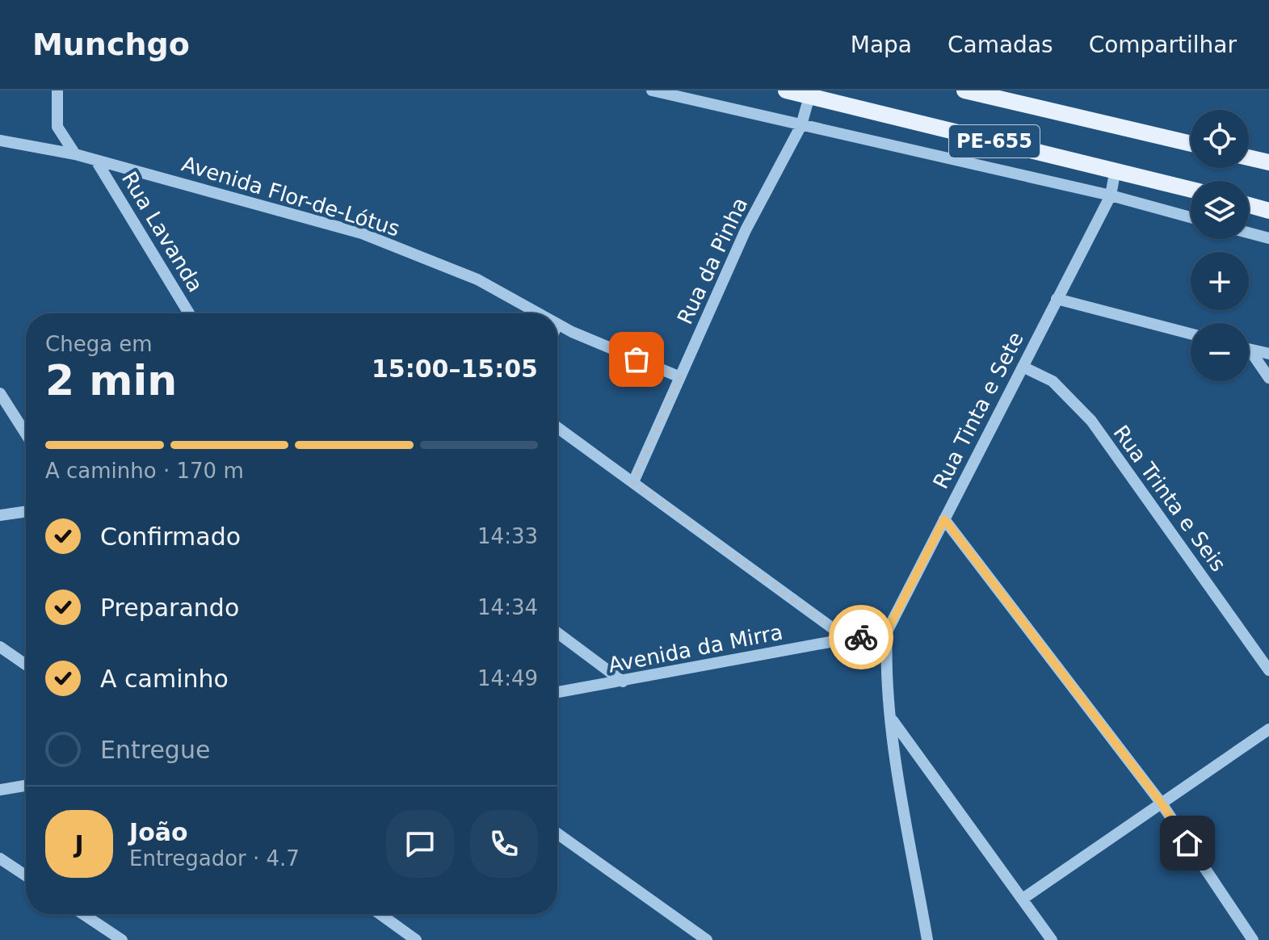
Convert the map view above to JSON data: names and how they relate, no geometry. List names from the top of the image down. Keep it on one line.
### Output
{"streets":{"main road":["PE-655"],"street":["Avenida Flor-de-Lótus","Rua Lavanda","Rua da Pinha","Rua Tinta e Sete","Rua Trinta e Seis","Avenida da Mirra"]},"crossings":[["PE-655","Rua da Pinha"],["PE-655","Rua Tinta e Sete"],["Avenida Flor-de-Lótus","Rua Lavanda"],["Avenida Flor-de-Lótus","Rua da Pinha"],["Rua Tinta e Sete","Rua Trinta e Seis"],["Rua Tinta e Sete","Avenida da Mirra"]],"page":{"header":"Munchgo","nav":["Mapa","Camadas","Compartilhar"],"map_buttons":["+","−"],"heading":["2 min","Chega em","15:00–15:05"],"panel":["João","Entregador · 4.7"],"bar":"A caminho · 170 m","list":[["Confirmado","14:33"],["Preparando","14:34"],["A caminho","14:49"],"Entregue"],"round":"J"}}
